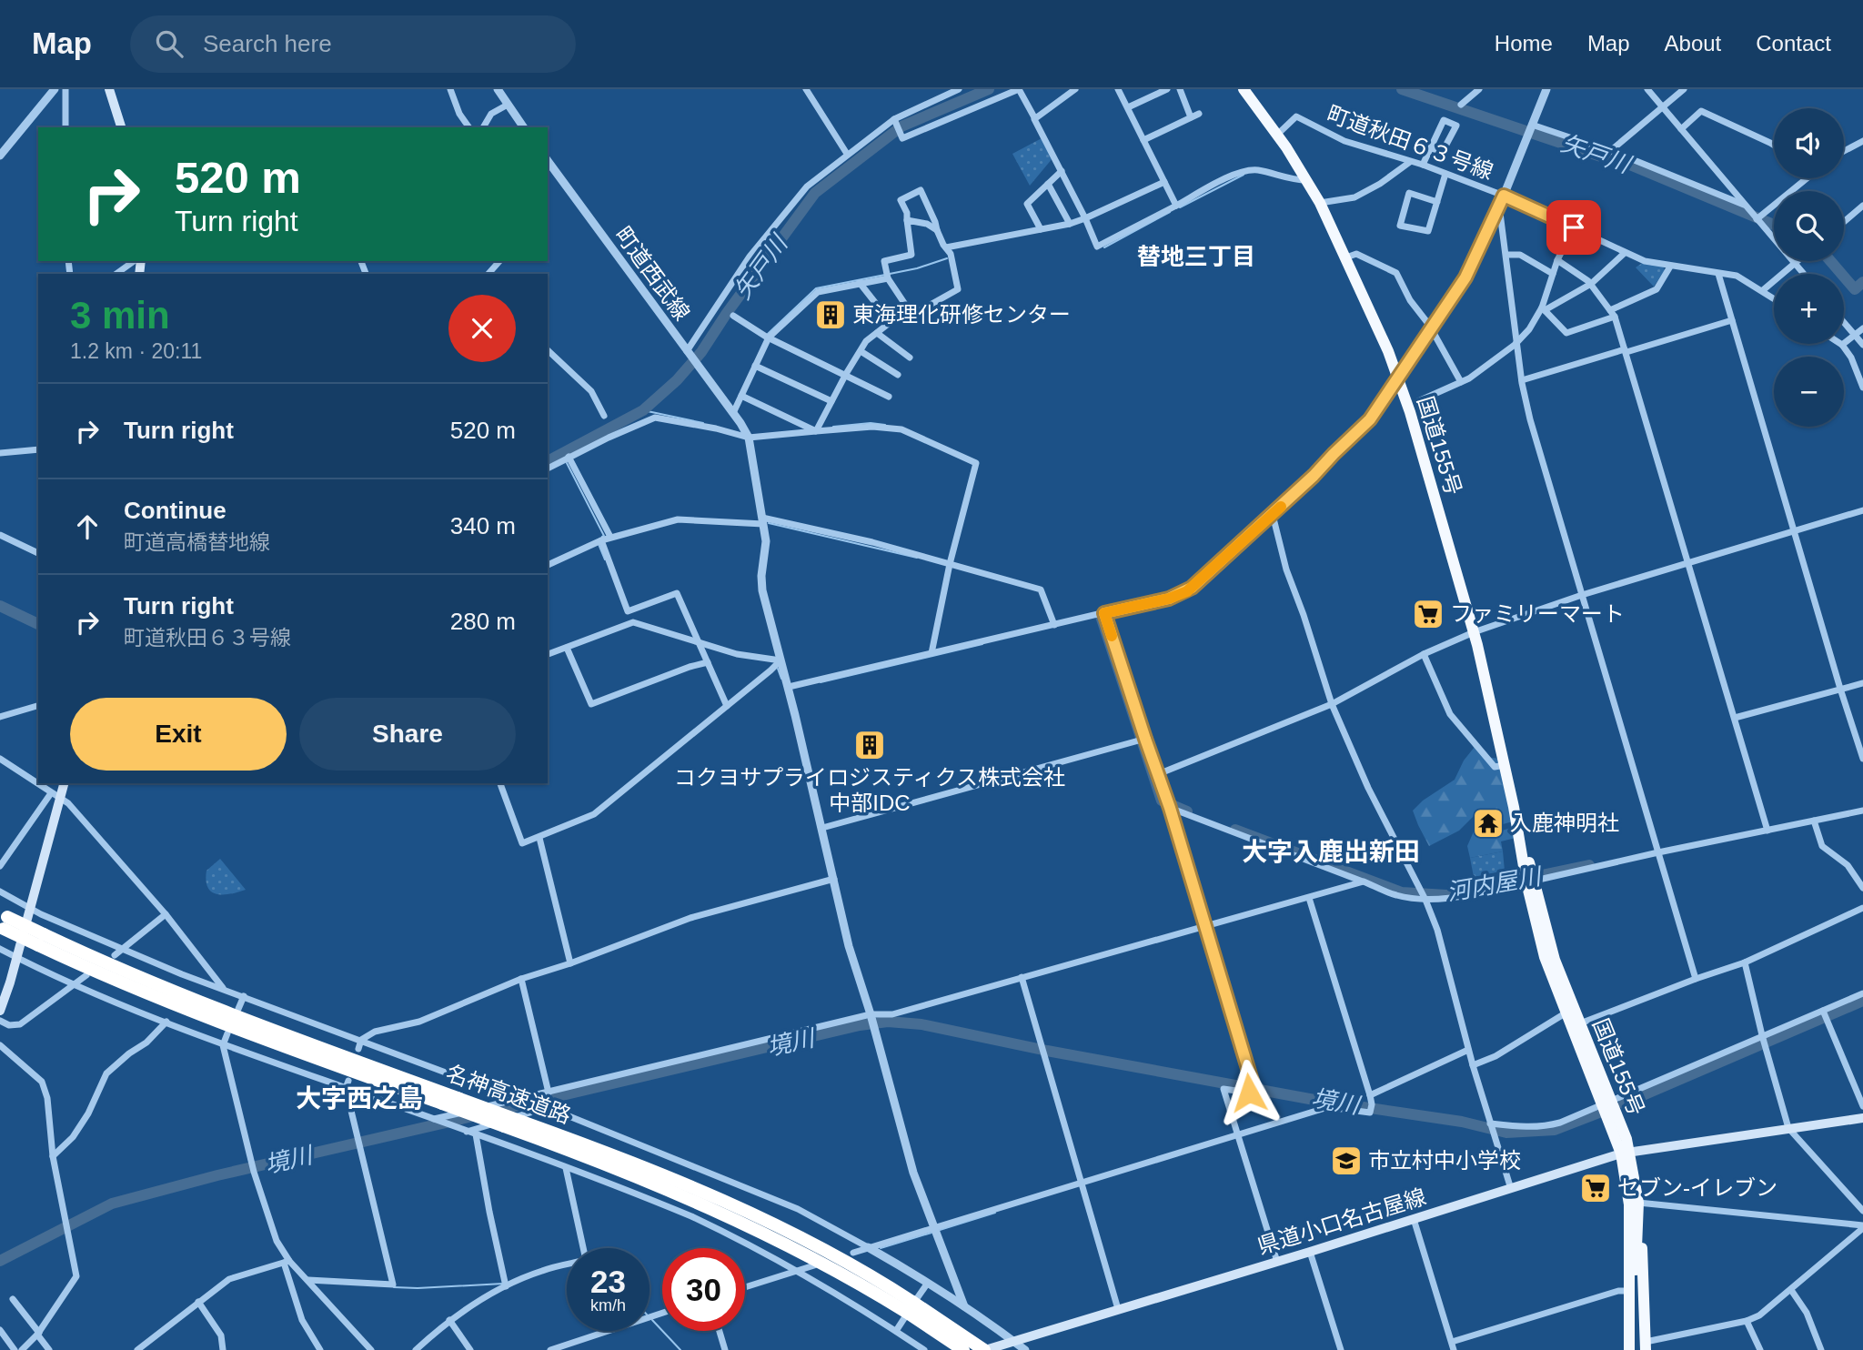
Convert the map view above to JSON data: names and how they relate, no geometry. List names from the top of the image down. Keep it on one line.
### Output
{"streets":{"highway":["国道155号","名神高速道路"],"main road":["県道小口名古屋線"],"street":["町道秋田６３号線","町道西武線"]},"crossings":[["町道秋田６３号線","国道155号"],["国道155号","県道小口名古屋線"],["名神高速道路","県道小口名古屋線"]],"districts":["替地三丁目","大字入鹿出新田","大字西之島"],"water":["矢戸川","河内屋川","境川"],"places":{"building":["東海理化研修センター","コクヨサプライロジスティクス株式会社 中部IDC"],"supermarket":["ファミリーマート","セブン-イレブン"],"temple":["入鹿神明社"],"school or university":["市立村中小学校"]},"page":{"header":"Map","search":"Search here","nav":["Home","Map","About","Contact"],"map_buttons":["+","−"],"turn":["520 m","Turn right"],"heading":["3 min","1.2 km · 20:11"],"list":[{"name":"Turn right","value":"520 m"},{"name":"Continue","note":"町道高橋替地線","value":"340 m"},{"name":"Turn right","note":"町道秋田６３号線","value":"280 m"}],"buttons":["Exit","Share"],"speed":"23 km/h","limit":"30"}}
